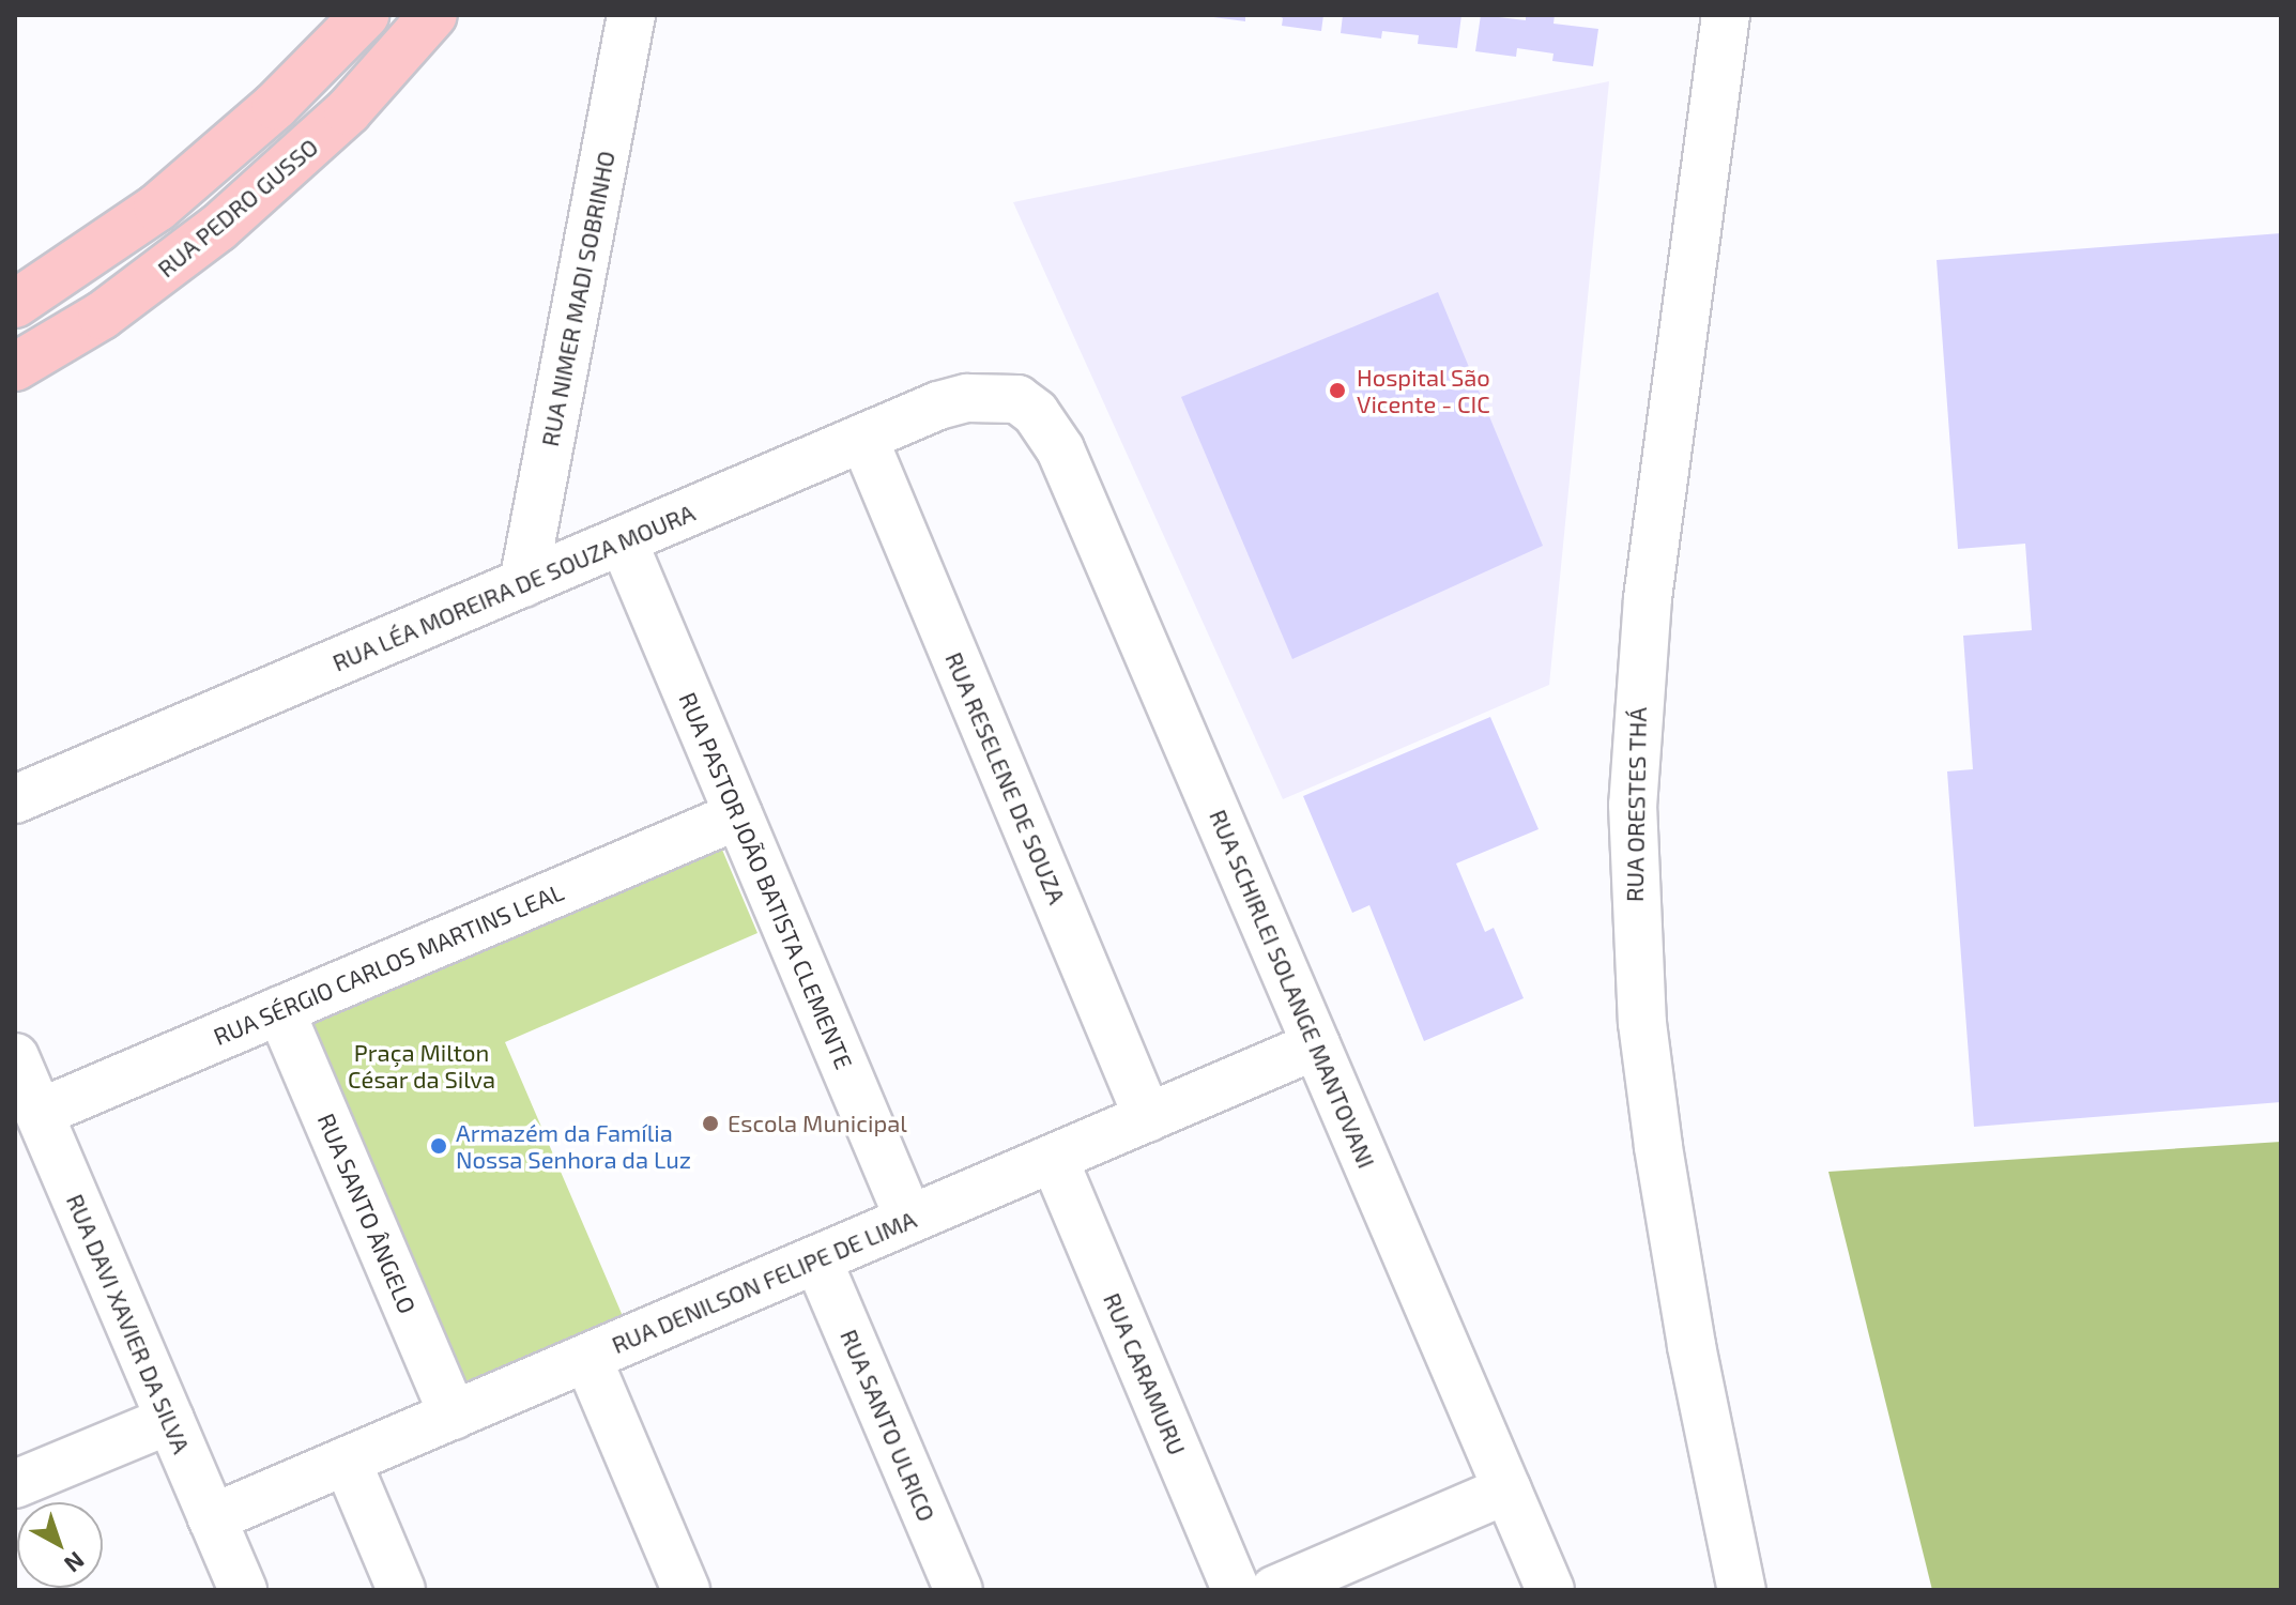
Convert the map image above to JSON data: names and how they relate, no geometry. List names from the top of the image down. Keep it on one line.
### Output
{"streets":{"main road":["RUA PEDRO GUSSO"],"street":["RUA NIMER MADI SOBRINHO","RUA LÉA MOREIRA DE SOUZA MOURA","RUA RESELENE DE SOUZA","RUA ORESTES THÁ","RUA PASTOR JOÃO BATISTA CLEMENTE","RUA SÉRGIO CARLOS MARTINS LEAL","RUA SCHIRLEI SOLANGE MANTOVANI","RUA SANTO ÂNGELO","RUA DENILSON FELIPE DE LIMA","RUA DAVI XAVIER DA SILVA","RUA CARAMURU","RUA SANTO ULRICO"]},"crossings":[["RUA NIMER MADI SOBRINHO","RUA LÉA MOREIRA DE SOUZA MOURA"],["RUA LÉA MOREIRA DE SOUZA MOURA","RUA RESELENE DE SOUZA"],["RUA LÉA MOREIRA DE SOUZA MOURA","RUA PASTOR JOÃO BATISTA CLEMENTE"],["RUA LÉA MOREIRA DE SOUZA MOURA","RUA SCHIRLEI SOLANGE MANTOVANI"],["RUA RESELENE DE SOUZA","RUA DENILSON FELIPE DE LIMA"],["RUA PASTOR JOÃO BATISTA CLEMENTE","RUA SÉRGIO CARLOS MARTINS LEAL"],["RUA PASTOR JOÃO BATISTA CLEMENTE","RUA DENILSON FELIPE DE LIMA"],["RUA SÉRGIO CARLOS MARTINS LEAL","RUA SANTO ÂNGELO"],["RUA SÉRGIO CARLOS MARTINS LEAL","RUA DAVI XAVIER DA SILVA"],["RUA SCHIRLEI SOLANGE MANTOVANI","RUA DENILSON FELIPE DE LIMA"],["RUA SANTO ÂNGELO","RUA DENILSON FELIPE DE LIMA"],["RUA DENILSON FELIPE DE LIMA","RUA DAVI XAVIER DA SILVA"],["RUA DENILSON FELIPE DE LIMA","RUA CARAMURU"],["RUA DENILSON FELIPE DE LIMA","RUA SANTO ULRICO"]],"parks":["Praça Milton César da Silva"],"places":["Hospital São Vicente - CIC","Escola Municipal","Armazém da Família Nossa Senhora da Luz"],"north":"bottom right"}
